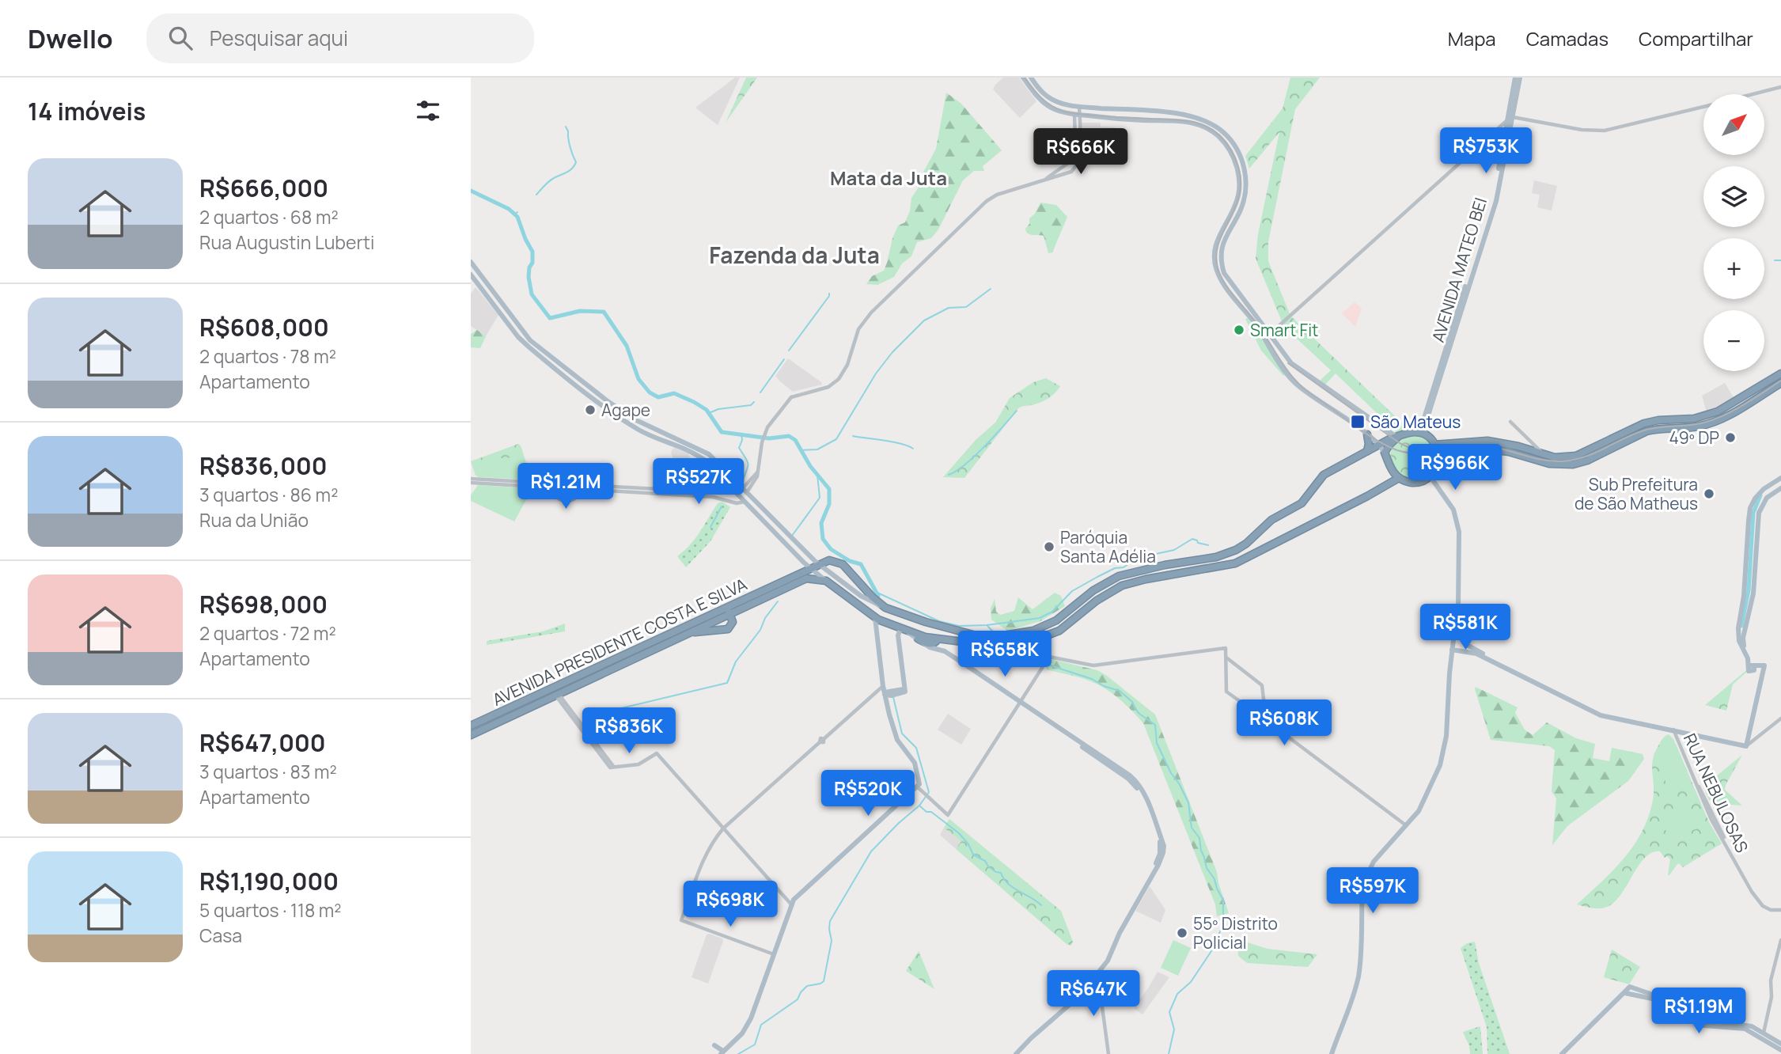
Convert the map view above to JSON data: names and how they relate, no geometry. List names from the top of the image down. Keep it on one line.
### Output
{"streets":{"highway":["AVENIDA PRESIDENTE COSTA E SILVA"],"main road":["AVENIDA MATEO BEI"],"street":["RUA NEBULOSAS"]},"districts":["Mata da Juta","Fazenda da Juta"],"places":{"other":["Smart Fit","Agape","49º DP","Sub Prefeitura de São Matheus","Paróquia Santa Adélia","55º Distrito Policial"],"transit":["São Mateus"]},"north":"top right","page":{"header":"Dwello","search":"Pesquisar aqui","nav":["Mapa","Camadas","Compartilhar"],"heading":"14 imóveis","map_buttons":["+","−"],"price":["R$753K","R$666K","R$966K","R$527K","R$1.21M","R$581K","R$658K","R$608K","R$836K","R$520K","R$597K","R$698K","R$647K","R$1.19M"],"list":[{"name":"R$666,000","note":"2 quartos · 68 m² · Rua Augustin Luberti"},{"name":"R$608,000","note":"2 quartos · 78 m² · Apartamento"},{"name":"R$836,000","note":"3 quartos · 86 m² · Rua da União"},{"name":"R$698,000","note":"2 quartos · 72 m² · Apartamento"},{"name":"R$647,000","note":"3 quartos · 83 m² · Apartamento"},{"name":"R$1,190,000","note":"5 quartos · 118 m² · Casa"}]}}
